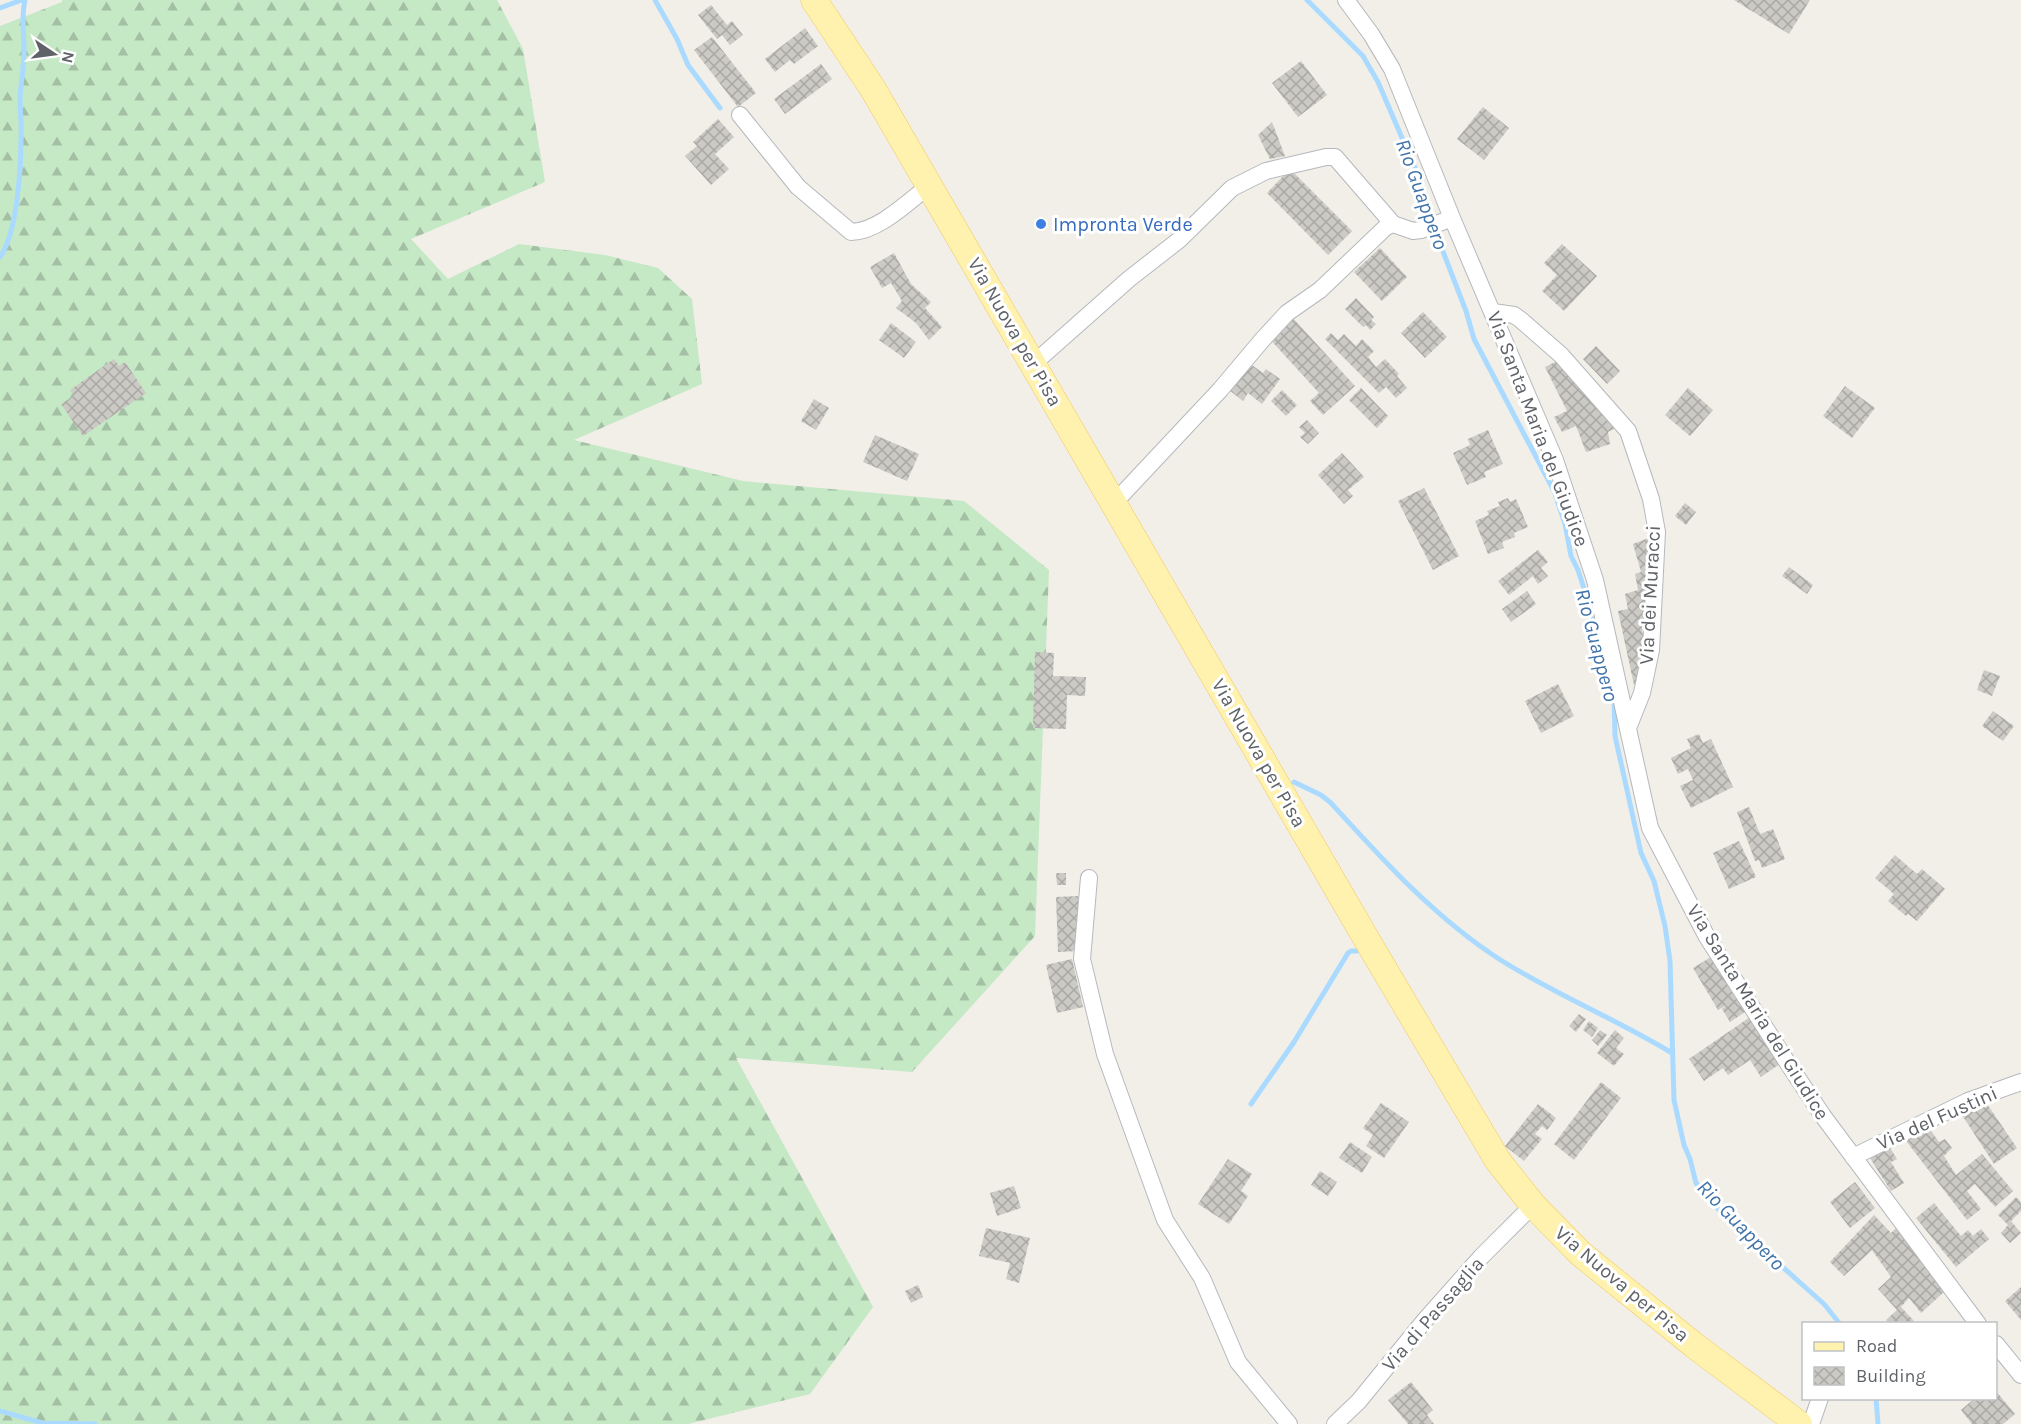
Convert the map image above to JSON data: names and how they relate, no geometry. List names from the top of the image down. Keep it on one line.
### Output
{"streets":{"main road":["Via Nuova per Pisa"],"street":["Via Santa Maria del Giudice","Via dei Muracci","Via del Fustini","Via di Passaglia"]},"crossings":[["Via Nuova per Pisa","Via di Passaglia"],["Via Santa Maria del Giudice","Via dei Muracci"],["Via Santa Maria del Giudice","Via del Fustini"]],"water":["Rio Guappero"],"places":["Impronta Verde"],"legend":["Road","Building"],"north":"right"}
